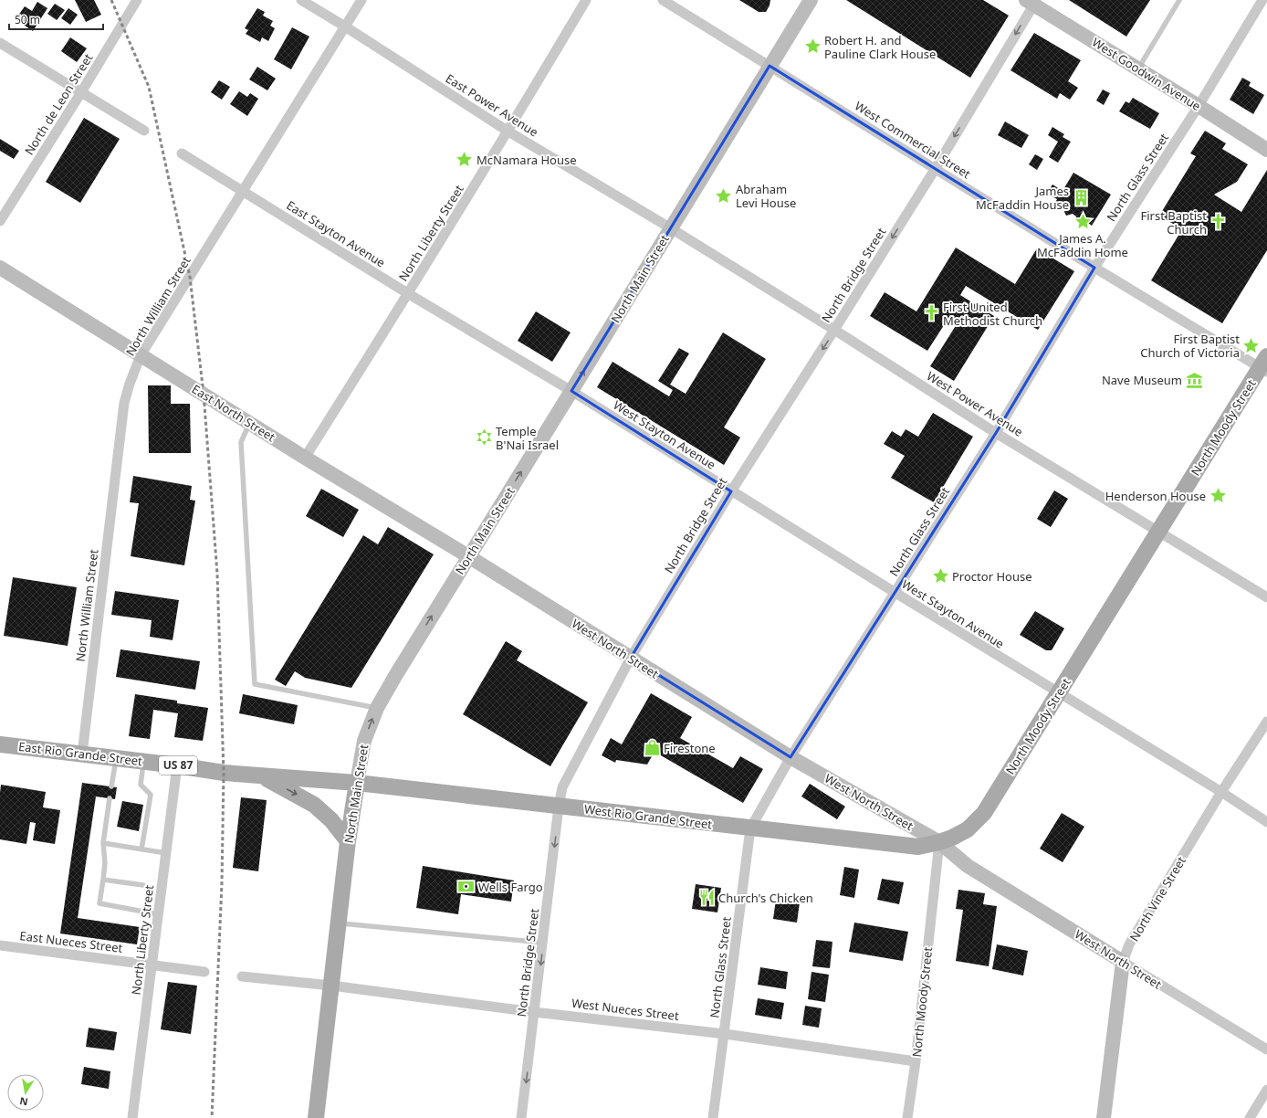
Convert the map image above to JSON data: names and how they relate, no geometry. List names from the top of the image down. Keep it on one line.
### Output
{"streets":{"main road":["North Main Street","North Moody Street","East Rio Grande Street","US 87","West Rio Grande Street"],"street":["West Goodwin Avenue","North de Leon Street","East Power Avenue","West Commercial Street","North Glass Street","North Liberty Street","East Stayton Avenue","North Bridge Street","North William Street","West Power Avenue","East North Street","West Stayton Avenue","West North Street","North Vine Street","East Nueces Street","West Nueces Street"]},"crossings":[["West Goodwin Avenue","North Glass Street"],["West Goodwin Avenue","North Bridge Street"],["East Power Avenue","North Liberty Street"],["East Power Avenue","North Main Street"],["East Power Avenue","North William Street"],["East Power Avenue","West Power Avenue"],["West Commercial Street","North Glass Street"],["West Commercial Street","North Bridge Street"],["West Commercial Street","North Main Street"],["West Commercial Street","North Moody Street"],["North Glass Street","West Power Avenue"],["North Glass Street","West Stayton Avenue"],["North Glass Street","West North Street"],["North Glass Street","West Rio Grande Street"],["North Glass Street","West Nueces Street"],["North Liberty Street","East Stayton Avenue"],["North Liberty Street","East North Street"],["North Liberty Street","East Rio Grande Street"],["North Liberty Street","East Nueces Street"],["East Stayton Avenue","North Main Street"],["East Stayton Avenue","North William Street"],["East Stayton Avenue","West Stayton Avenue"],["North Bridge Street","West Power Avenue"],["North Bridge Street","West Stayton Avenue"],["North Bridge Street","West North Street"],["North Bridge Street","West Rio Grande Street"],["North Bridge Street","West Nueces Street"],["North Main Street","West Power Avenue"],["North Main Street","East North Street"],["North Main Street","West Stayton Avenue"],["North Main Street","West North Street"],["North Main Street","East Rio Grande Street"],["North Main Street","West Rio Grande Street"],["North Main Street","West Nueces Street"],["North William Street","East North Street"],["North William Street","East Rio Grande Street"],["West Power Avenue","North Moody Street"],["East North Street","West North Street"],["North Moody Street","West Stayton Avenue"],["North Moody Street","West North Street"],["North Moody Street","West Rio Grande Street"],["North Moody Street","West Nueces Street"],["West Stayton Avenue","North Vine Street"],["West North Street","West Rio Grande Street"],["West North Street","North Vine Street"],["East Rio Grande Street","West Rio Grande Street"]],"one_way":["North Bridge Street","North Main Street"],"places":{"place":["Robert H. and Pauline Clark House","McNamara House","Abraham Levi House","James A. McFaddin Home","First Baptist Church of Victoria","Henderson House","Proctor House"],"building":["James McFaddin House"],"church":["First Baptist Church","First United Methodist Church"],"museum":["Nave Museum"],"synagogue":["Temple B'Nai Israel"],"shop":["Firestone"],"bank":["Wells Fargo"],"restaurant":["Church's Chicken"]},"scale_bar":"50 m","north":"bottom"}
